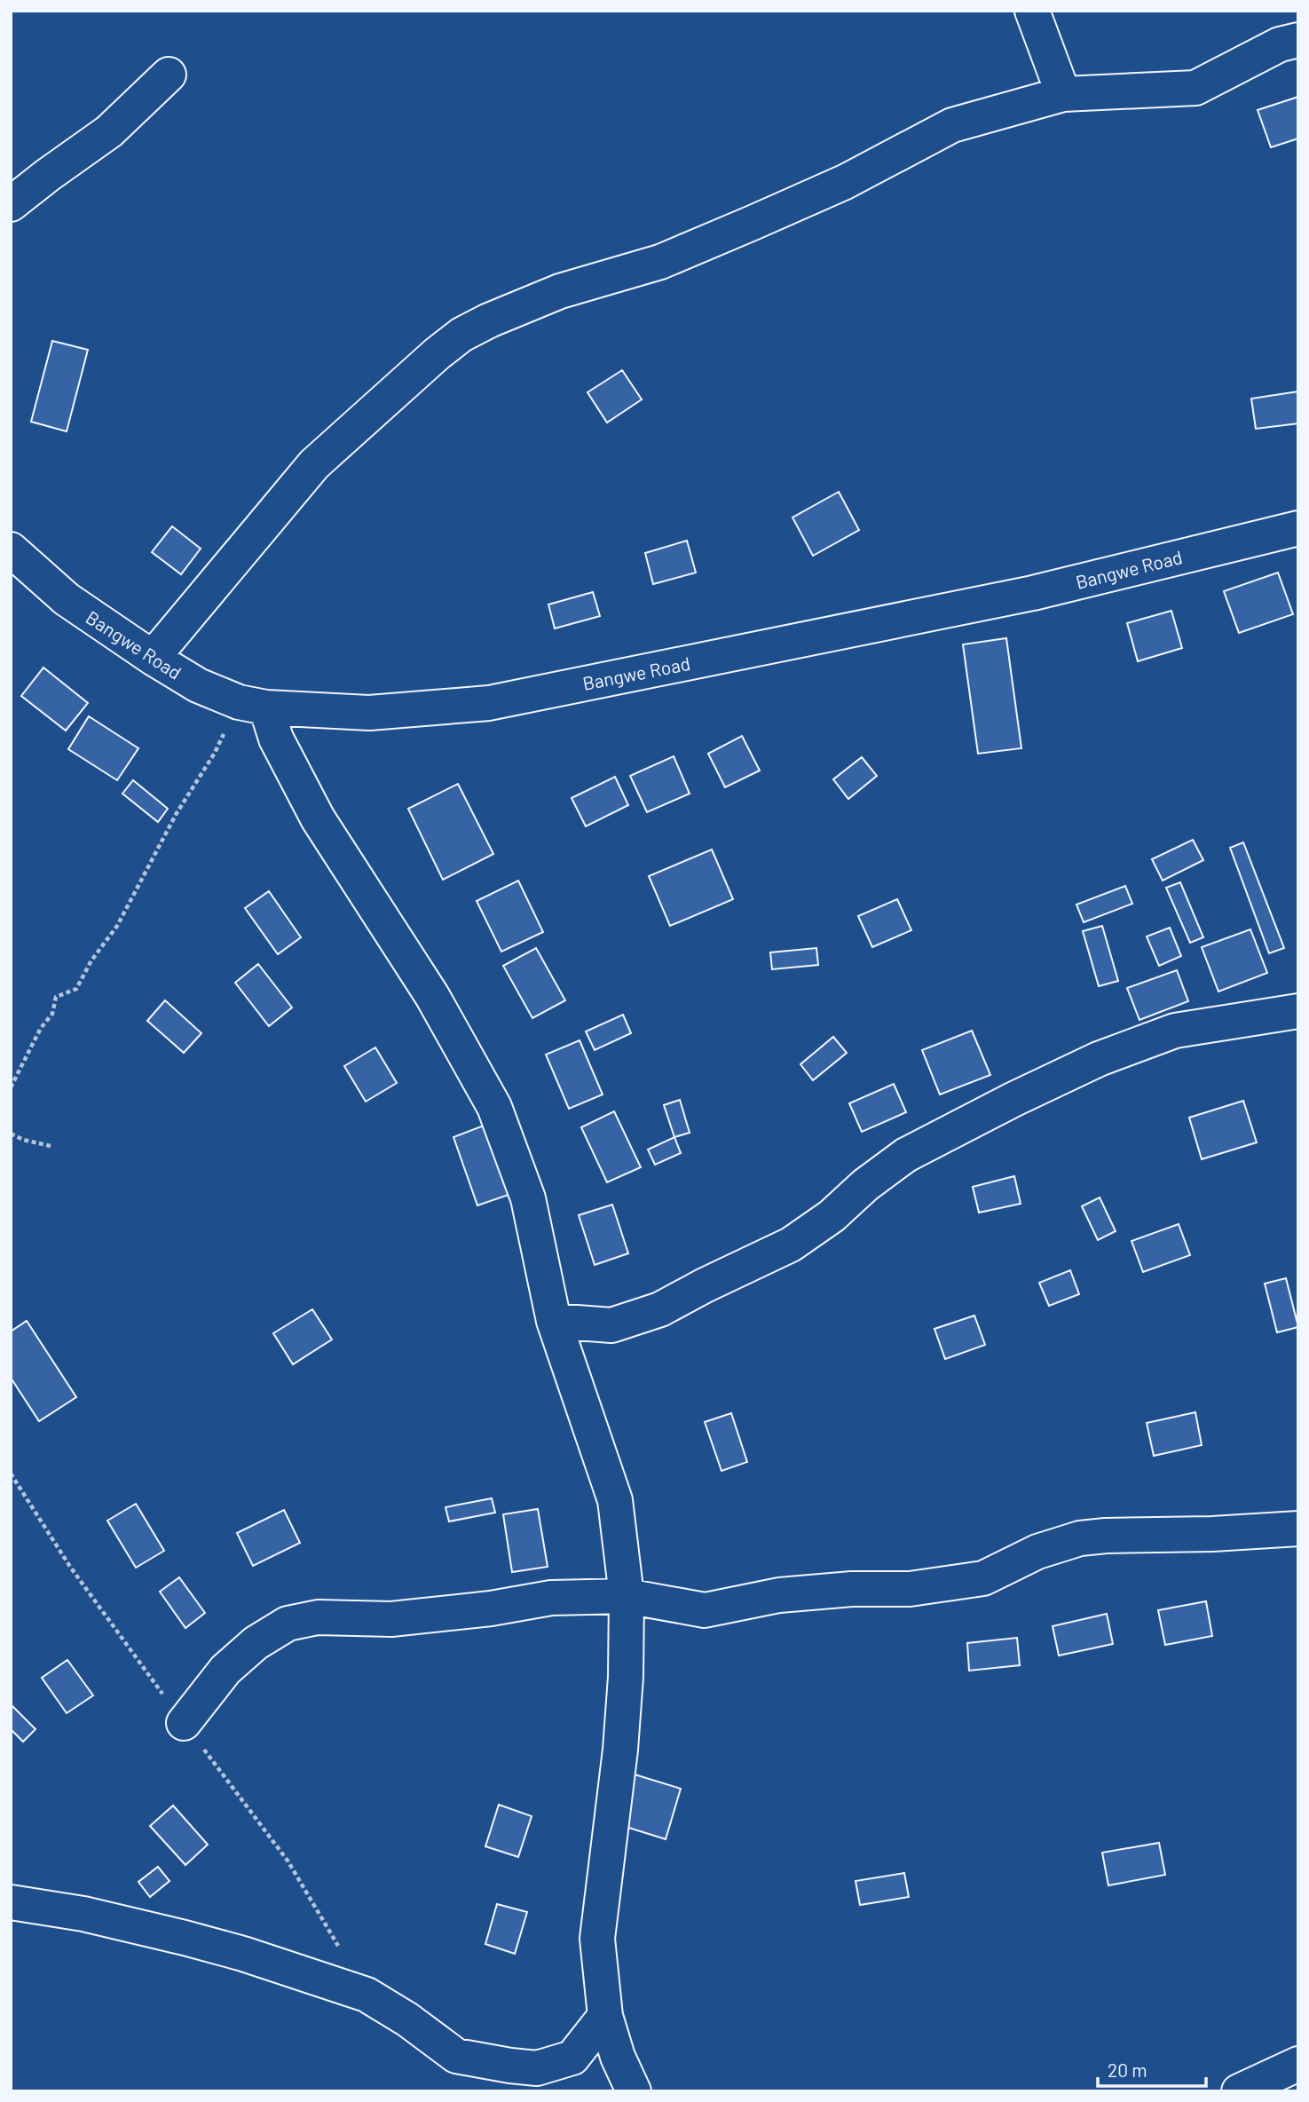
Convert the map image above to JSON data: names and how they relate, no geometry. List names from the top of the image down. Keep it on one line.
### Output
{"streets":{"street":["Bangwe Road"]},"scale_bar":"20 m"}
